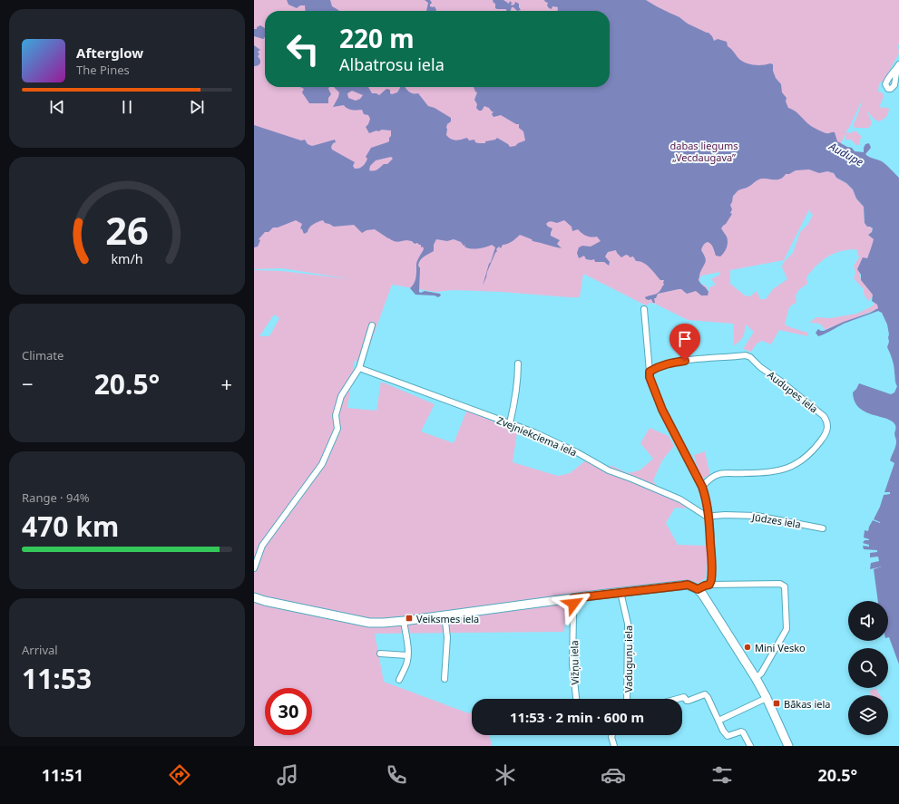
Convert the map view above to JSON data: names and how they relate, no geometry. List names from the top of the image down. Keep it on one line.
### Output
{"streets":{"street":["Audupes iela","Zvejniekciema iela","Jūdzes iela","Vaduguņu iela","Vižņu iela"]},"crossings":[["Zvejniekciema iela","Jūdzes iela"]],"water":["Audupe"],"parks":["dabas liegums „Vecdaugava”"],"places":{"transit":["Veiksmes iela","Bākas iela"],"other":["Mini Vesko"]},"page":{"turn":["220 m","Albatrosu iela"],"song":["Afterglow","The Pines"],"tile":["Climate",["Range · 94%","470 km"],["Arrival","11:53"]],"heat":["−","20.5°","+"],"limit":"30","trip":"11:53 · 2 min · 600 m","tabs":["11:51","20.5°"],"gauge":["26","km/h"]}}
